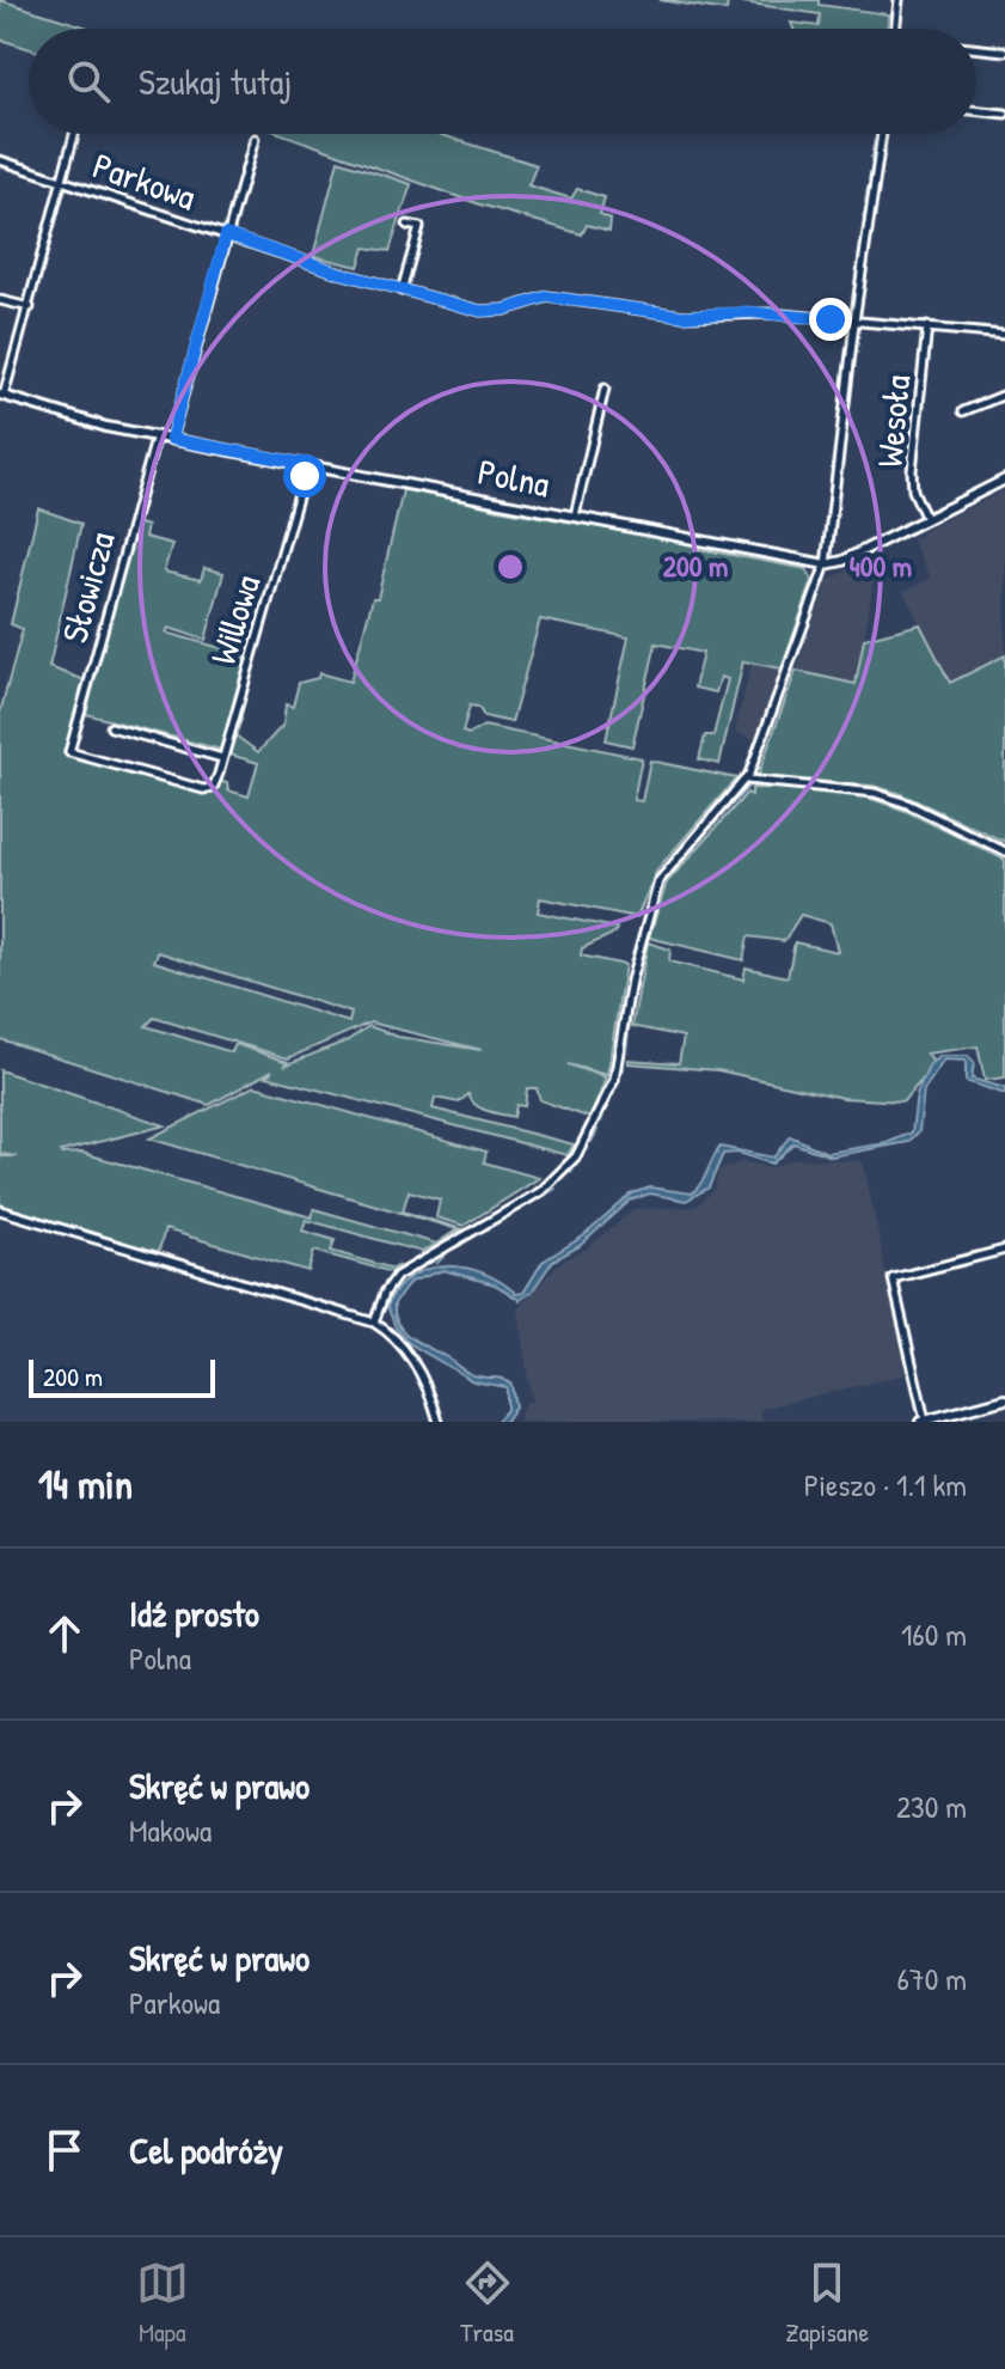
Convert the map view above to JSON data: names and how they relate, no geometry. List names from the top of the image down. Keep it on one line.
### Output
{"streets":{"street":["Parkowa","Wesoła","Polna","Słowicza","Willowa"]},"crossings":[["Parkowa","Wesoła"],["Polna","Słowicza"],["Polna","Willowa"],["Słowicza","Willowa"]],"scale_bar":"200 m","page":{"search":"Szukaj tutaj","scale":"200 m","heading":["14 min","Pieszo · 1.1 km"],"list":[["Idź prosto","Polna","160 m"],["Skręć w prawo","Makowa","230 m"],["Skręć w prawo","Parkowa","670 m"],"Cel podróży"],"nav":["Mapa","Trasa","Zapisane"]},"rings":["200 m","400 m"]}
